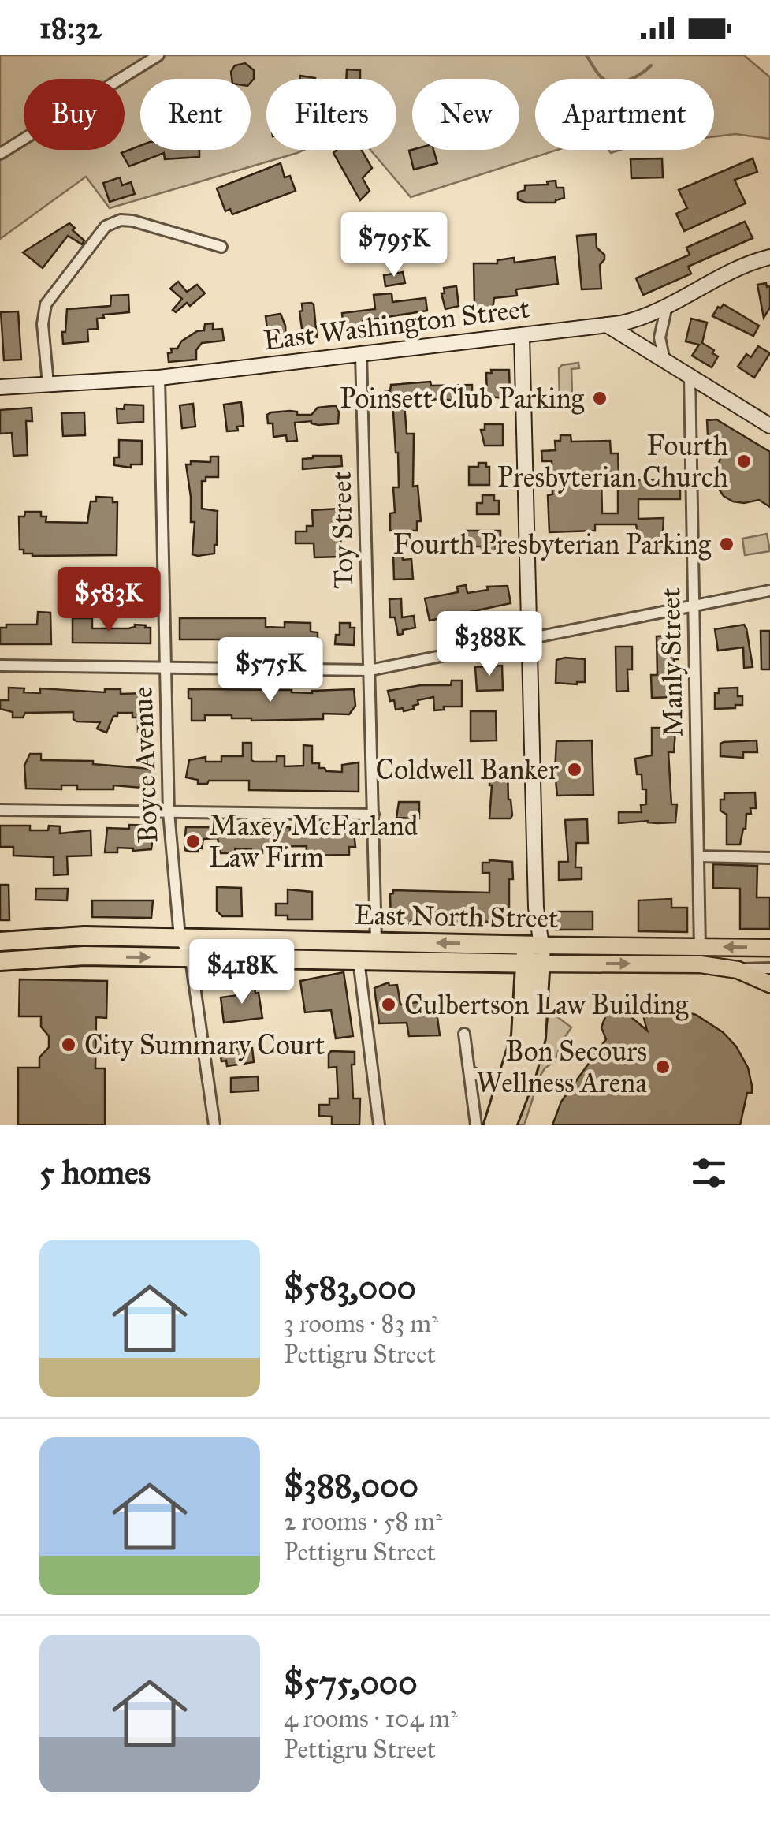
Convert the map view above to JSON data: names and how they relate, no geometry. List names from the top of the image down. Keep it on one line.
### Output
{"streets":{"highway":["East North Street"],"street":["East Washington Street","Toy Street","Manly Street","Boyce Avenue"]},"crossings":[["East Washington Street","Toy Street"],["East Washington Street","Boyce Avenue"],["Toy Street","East North Street"],["Manly Street","East North Street"],["Boyce Avenue","East North Street"]],"places":["Poinsett Club Parking","Fourth Presbyterian Church","Fourth Presbyterian Parking","Coldwell Banker","Maxey McFarland Law Firm","Culbertson Law Building","City Summary Court","Bon Secours Wellness Arena"],"page":{"status":"18:32","chip":["Buy","Rent","Filters","New","Apartment"],"price":["$795K","$583K","$388K","$575K","$418K"],"heading":"5 homes","list":[{"name":"$583,000","note":"3 rooms · 83 m² · Pettigru Street"},{"name":"$388,000","note":"2 rooms · 58 m² · Pettigru Street"},{"name":"$575,000","note":"4 rooms · 104 m² · Pettigru Street"}]}}
